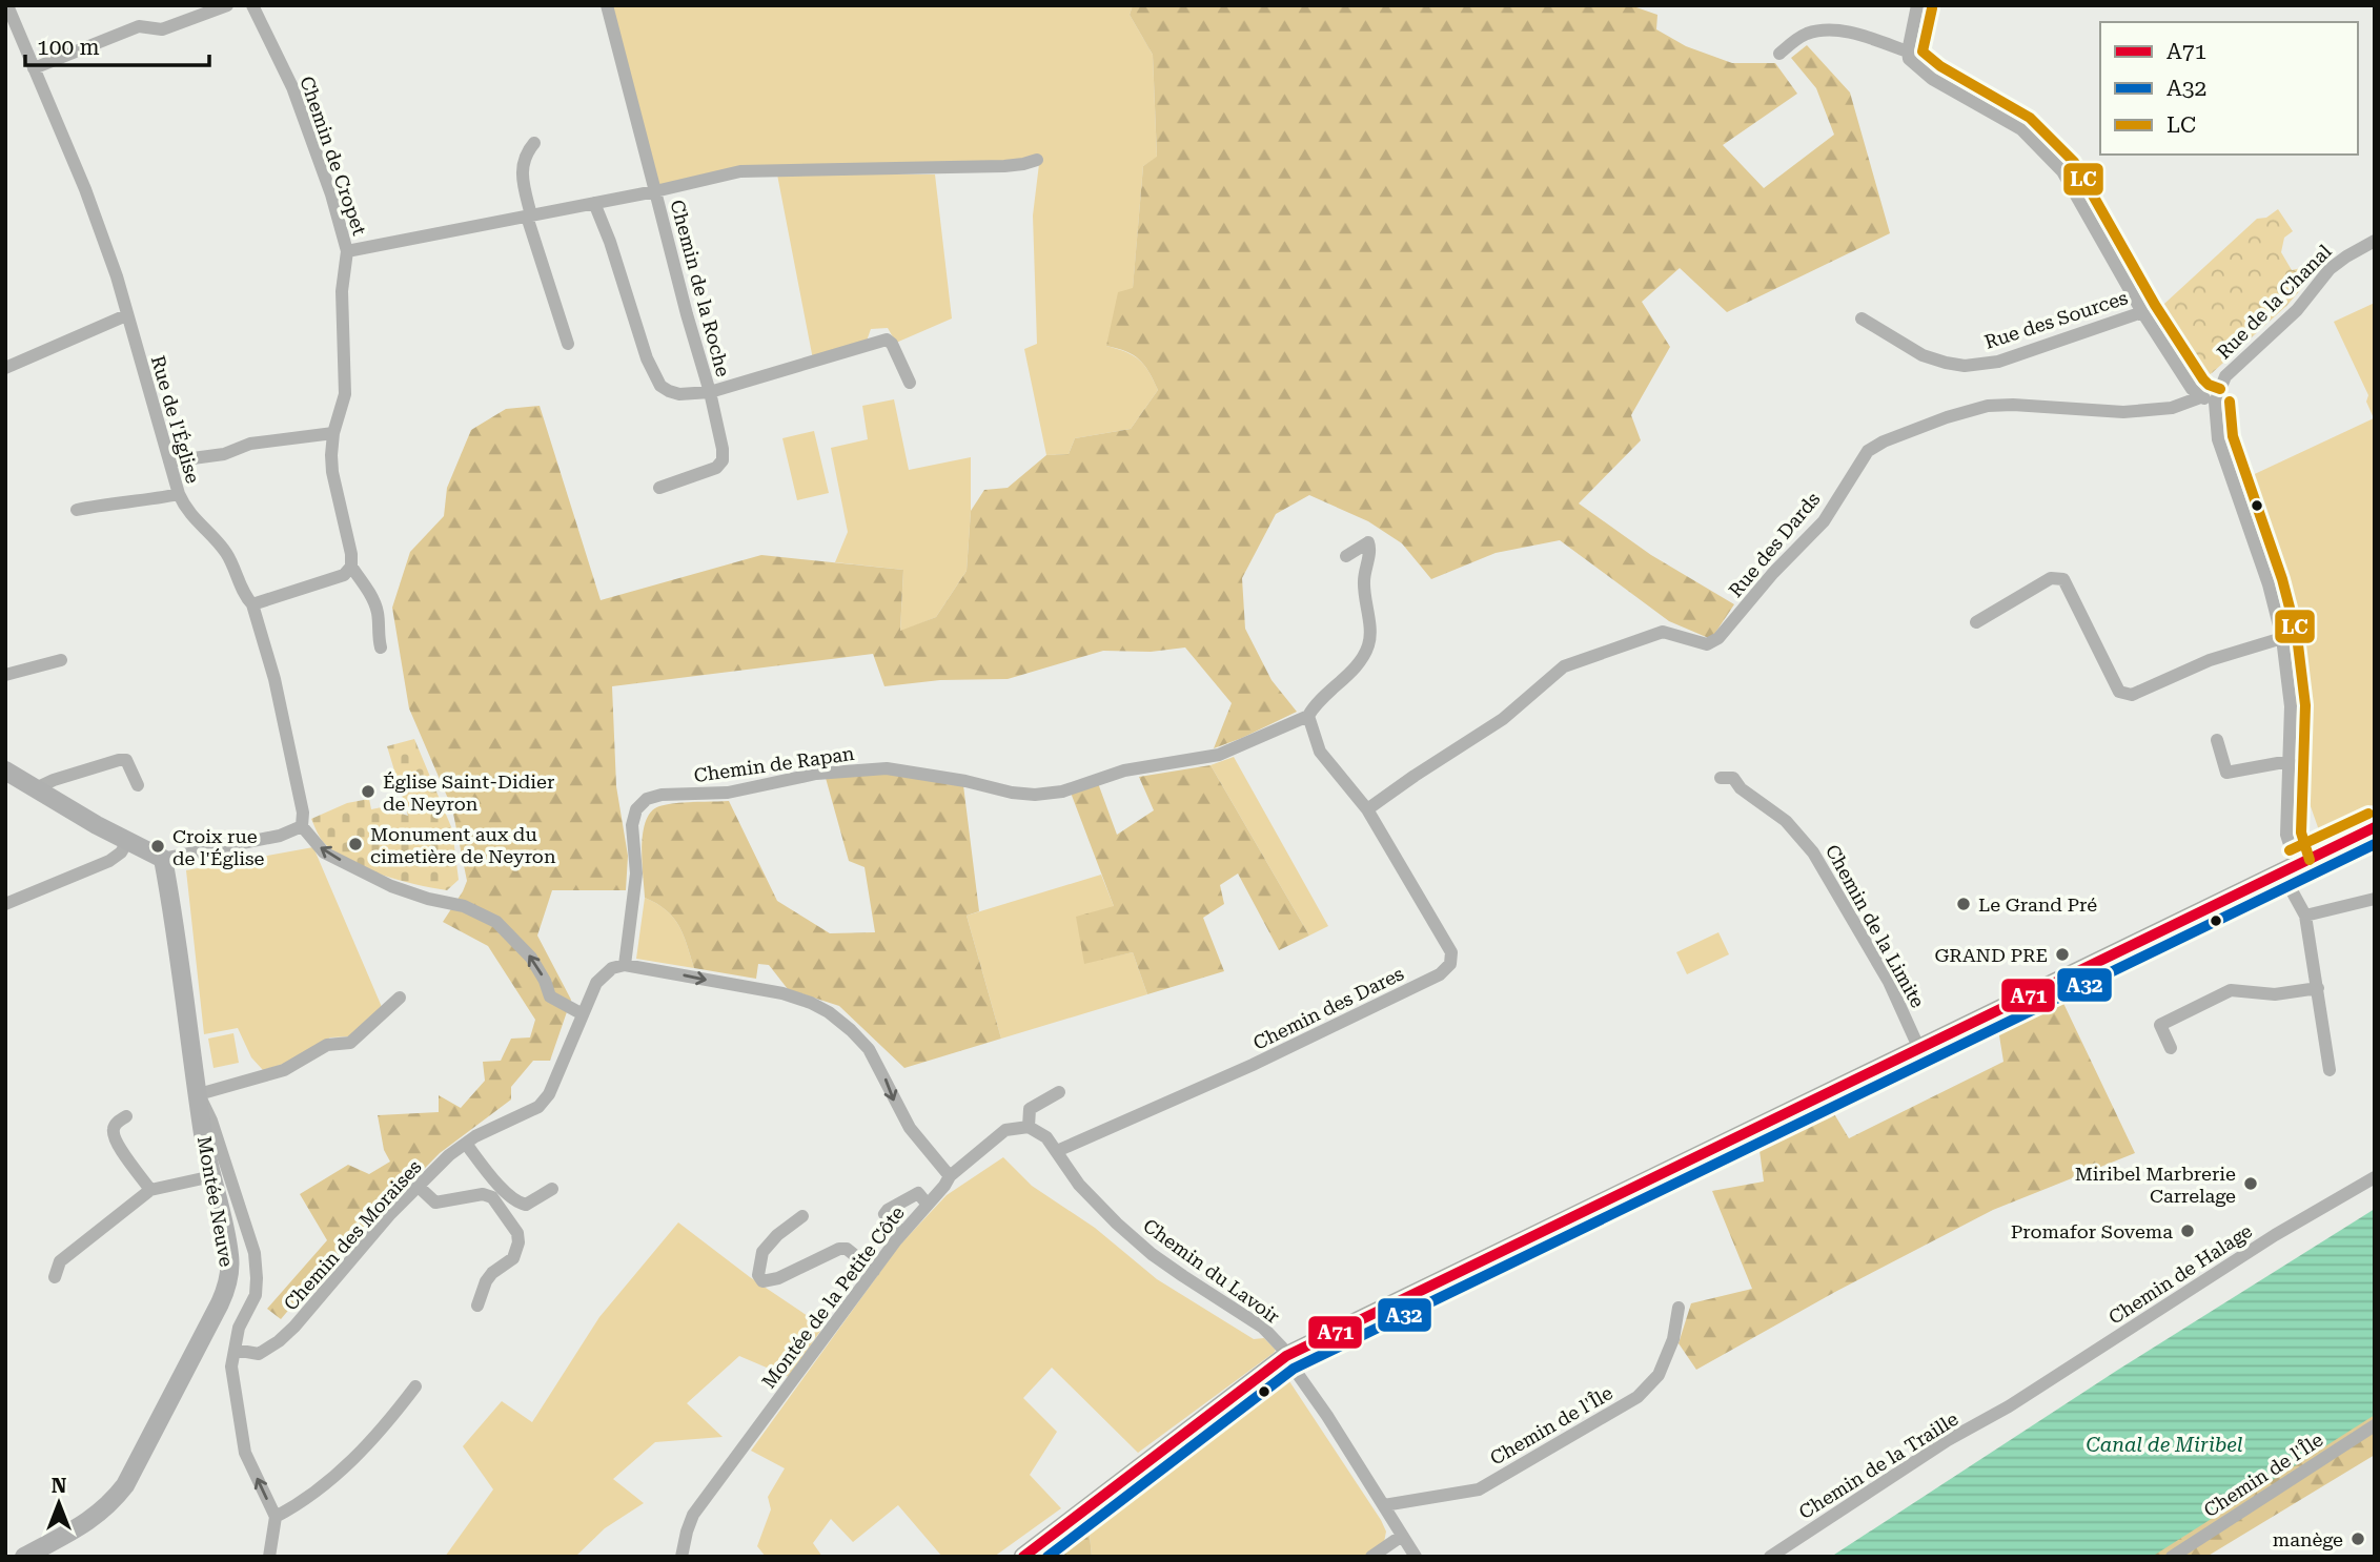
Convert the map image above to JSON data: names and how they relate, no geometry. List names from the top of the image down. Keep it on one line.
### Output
{"streets":{"street":["Chemin de Cropet","Chemin de la Roche","Rue de la Chanal","Rue des Sources","Rue de l'Église","Rue des Dards","Chemin de Rapan","Chemin de la Limite","Chemin des Dares","Montée Neuve","Chemin des Moraises","Chemin du Lavoir","Chemin de Halage","Montée de la Petite Côte","Chemin de l'Île","Chemin de la Traille"]},"crossings":[["Chemin de Cropet","Chemin de la Roche"],["Rue des Dards","Chemin des Dares"],["Chemin de Rapan","Chemin des Dares"],["Chemin de Rapan","Chemin des Moraises"],["Chemin des Dares","Chemin du Lavoir"],["Chemin de Halage","Chemin de la Traille"]],"water":["Canal de Miribel"],"places":["Église Saint-Didier de Neyron","Monument aux du cimetière de Neyron","Croix rue de l'Église","Le Grand Pré","GRAND PRE","Miribel Marbrerie Carrelage","Promafor Sovema","manège"],"lines":["transit line LC","transit line A71","transit line A32"],"legend":["A71","A32","LC"],"scale_bar":"100 m","north":"top"}
